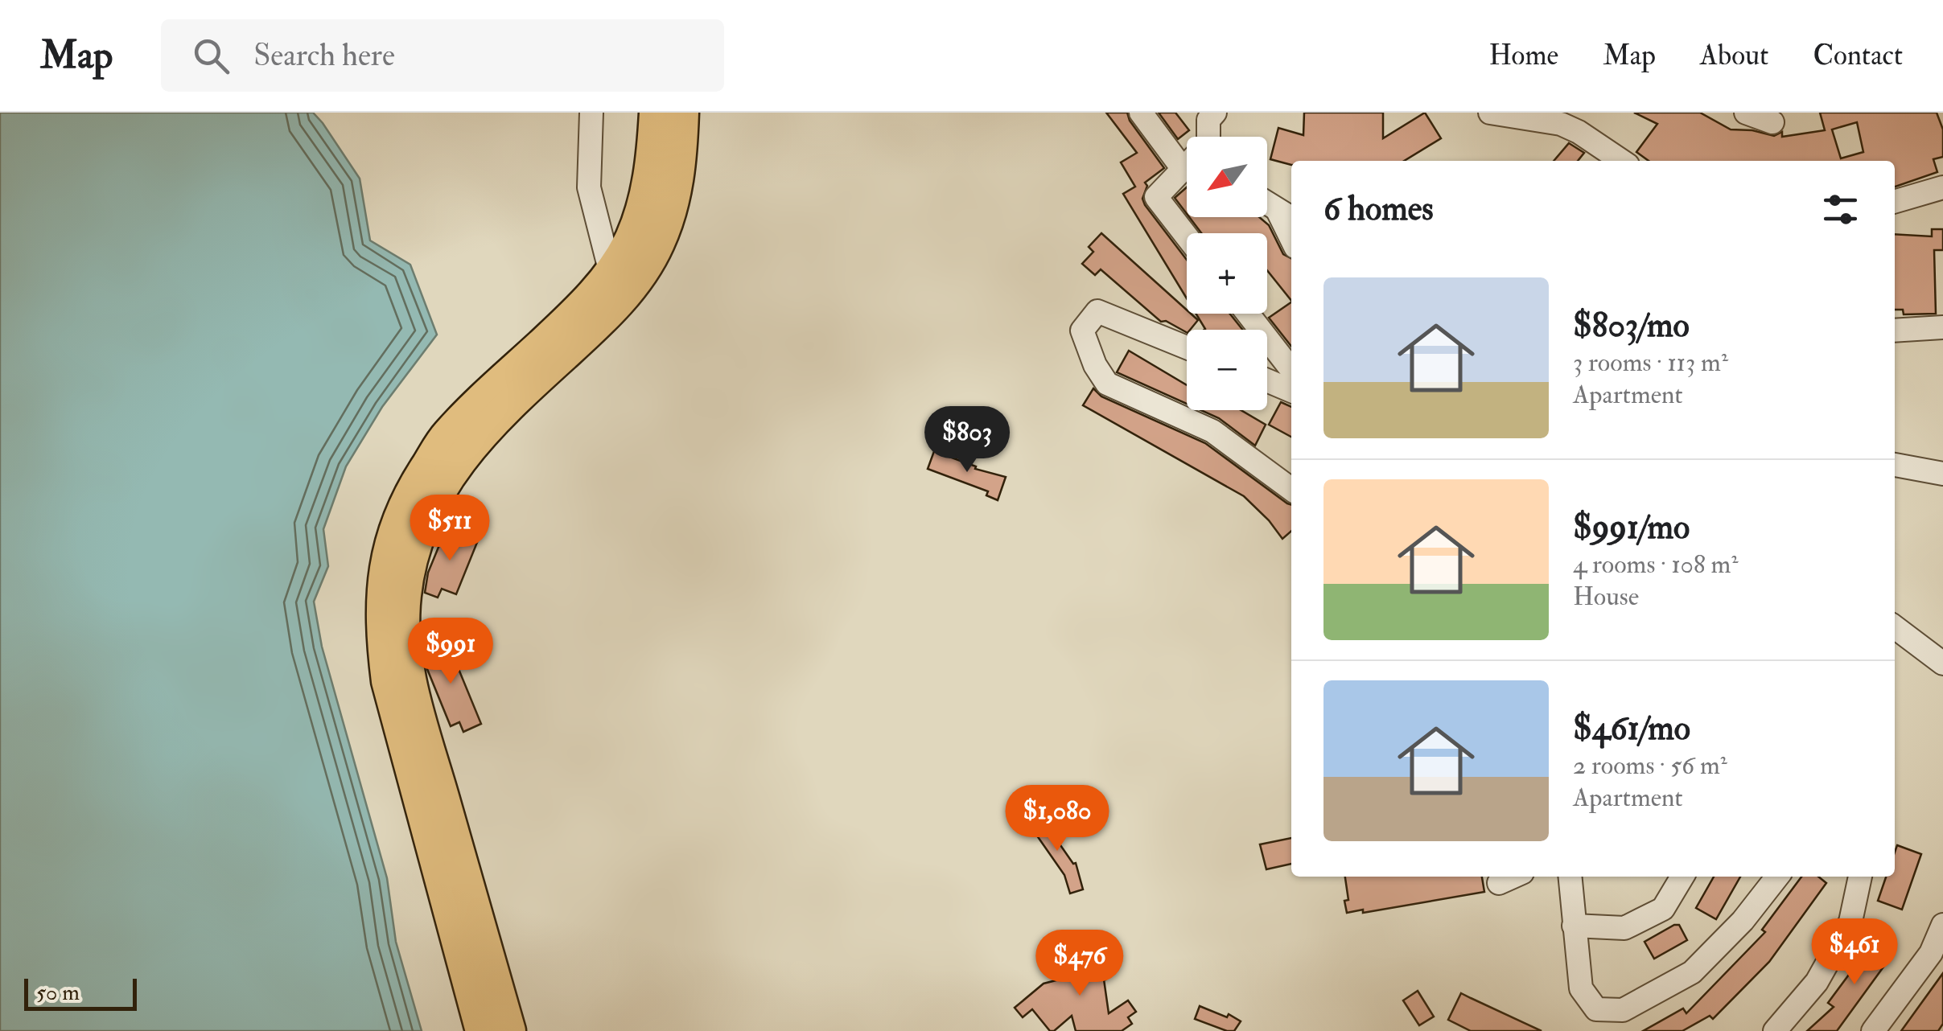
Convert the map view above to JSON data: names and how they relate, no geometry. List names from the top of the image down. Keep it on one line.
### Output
{"scale_bar":"50 m","north":"bottom left","page":{"header":"Map","search":"Search here","nav":["Home","Map","About","Contact"],"map_buttons":["+","−"],"heading":"6 homes","list":[{"name":"$803/mo","note":"3 rooms · 113 m² · Apartment"},{"name":"$991/mo","note":"4 rooms · 108 m² · House"},{"name":"$461/mo","note":"2 rooms · 56 m² · Apartment"}],"price":["$803","$511","$991","$1,080","$461","$476"],"scale":"50 m"}}
